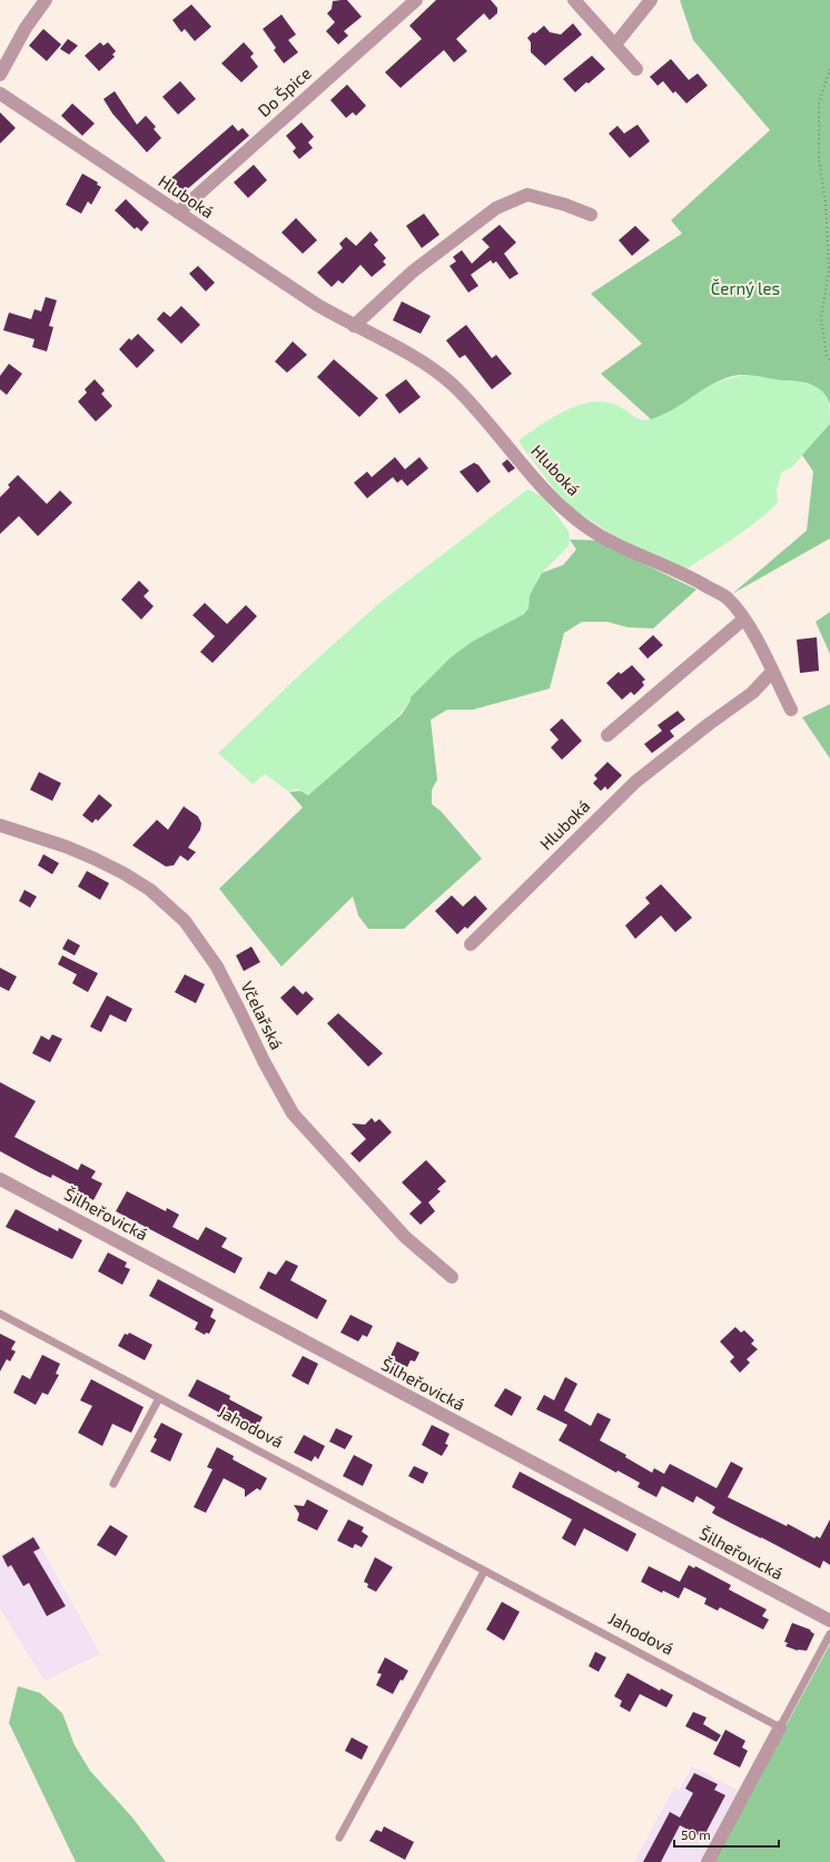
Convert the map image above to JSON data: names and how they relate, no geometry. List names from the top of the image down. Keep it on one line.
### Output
{"streets":{"street":["Do Špice","Hluboká","Včelařská","Šilheřovická"],"lane":["Jahodová"]},"crossings":[["Do Špice","Hluboká"]],"parks":["Černý les"],"scale_bar":"50 m"}
